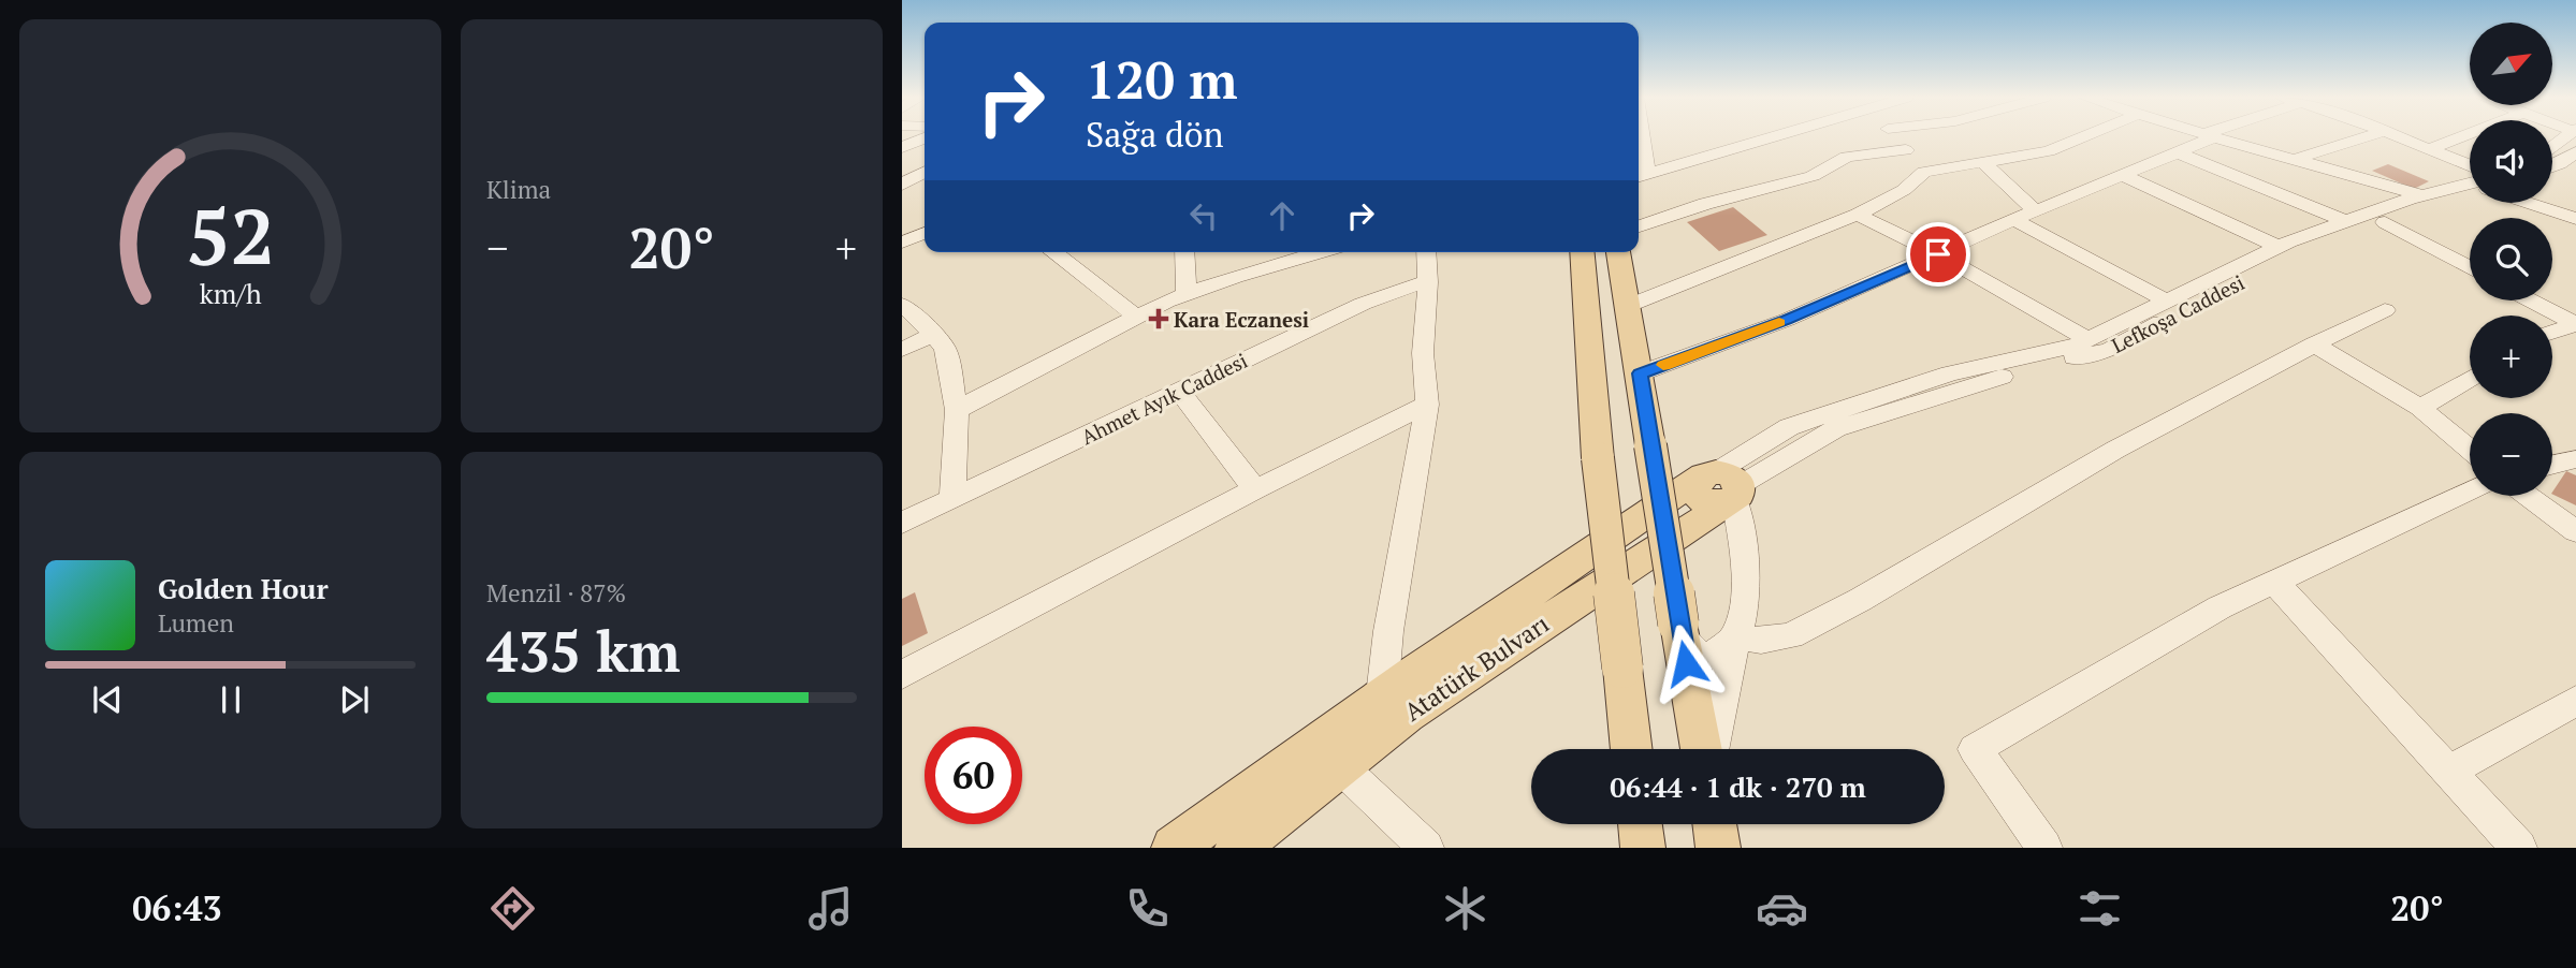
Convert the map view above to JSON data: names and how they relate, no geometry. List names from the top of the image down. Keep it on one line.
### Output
{"streets":{"main road":["Atatürk Bulvarı"],"street":["Lefkoşa Caddesi","Ahmet Ayık Caddesi"]},"crossings":[["Lefkoşa Caddesi","Atatürk Bulvarı"]],"places":{"health":["Kara Eczanesi"]},"north":"top right","page":{"tile":["Klima",["Menzil · 87%","435 km"]],"map_buttons":["+","−"],"turn":["120 m","Sağa dön"],"heat":["−","20°","+"],"song":["Golden Hour","Lumen"],"limit":"60","trip":"06:44 · 1 dk · 270 m","tabs":["06:43","20°"],"gauge":["52","km/h"]}}
